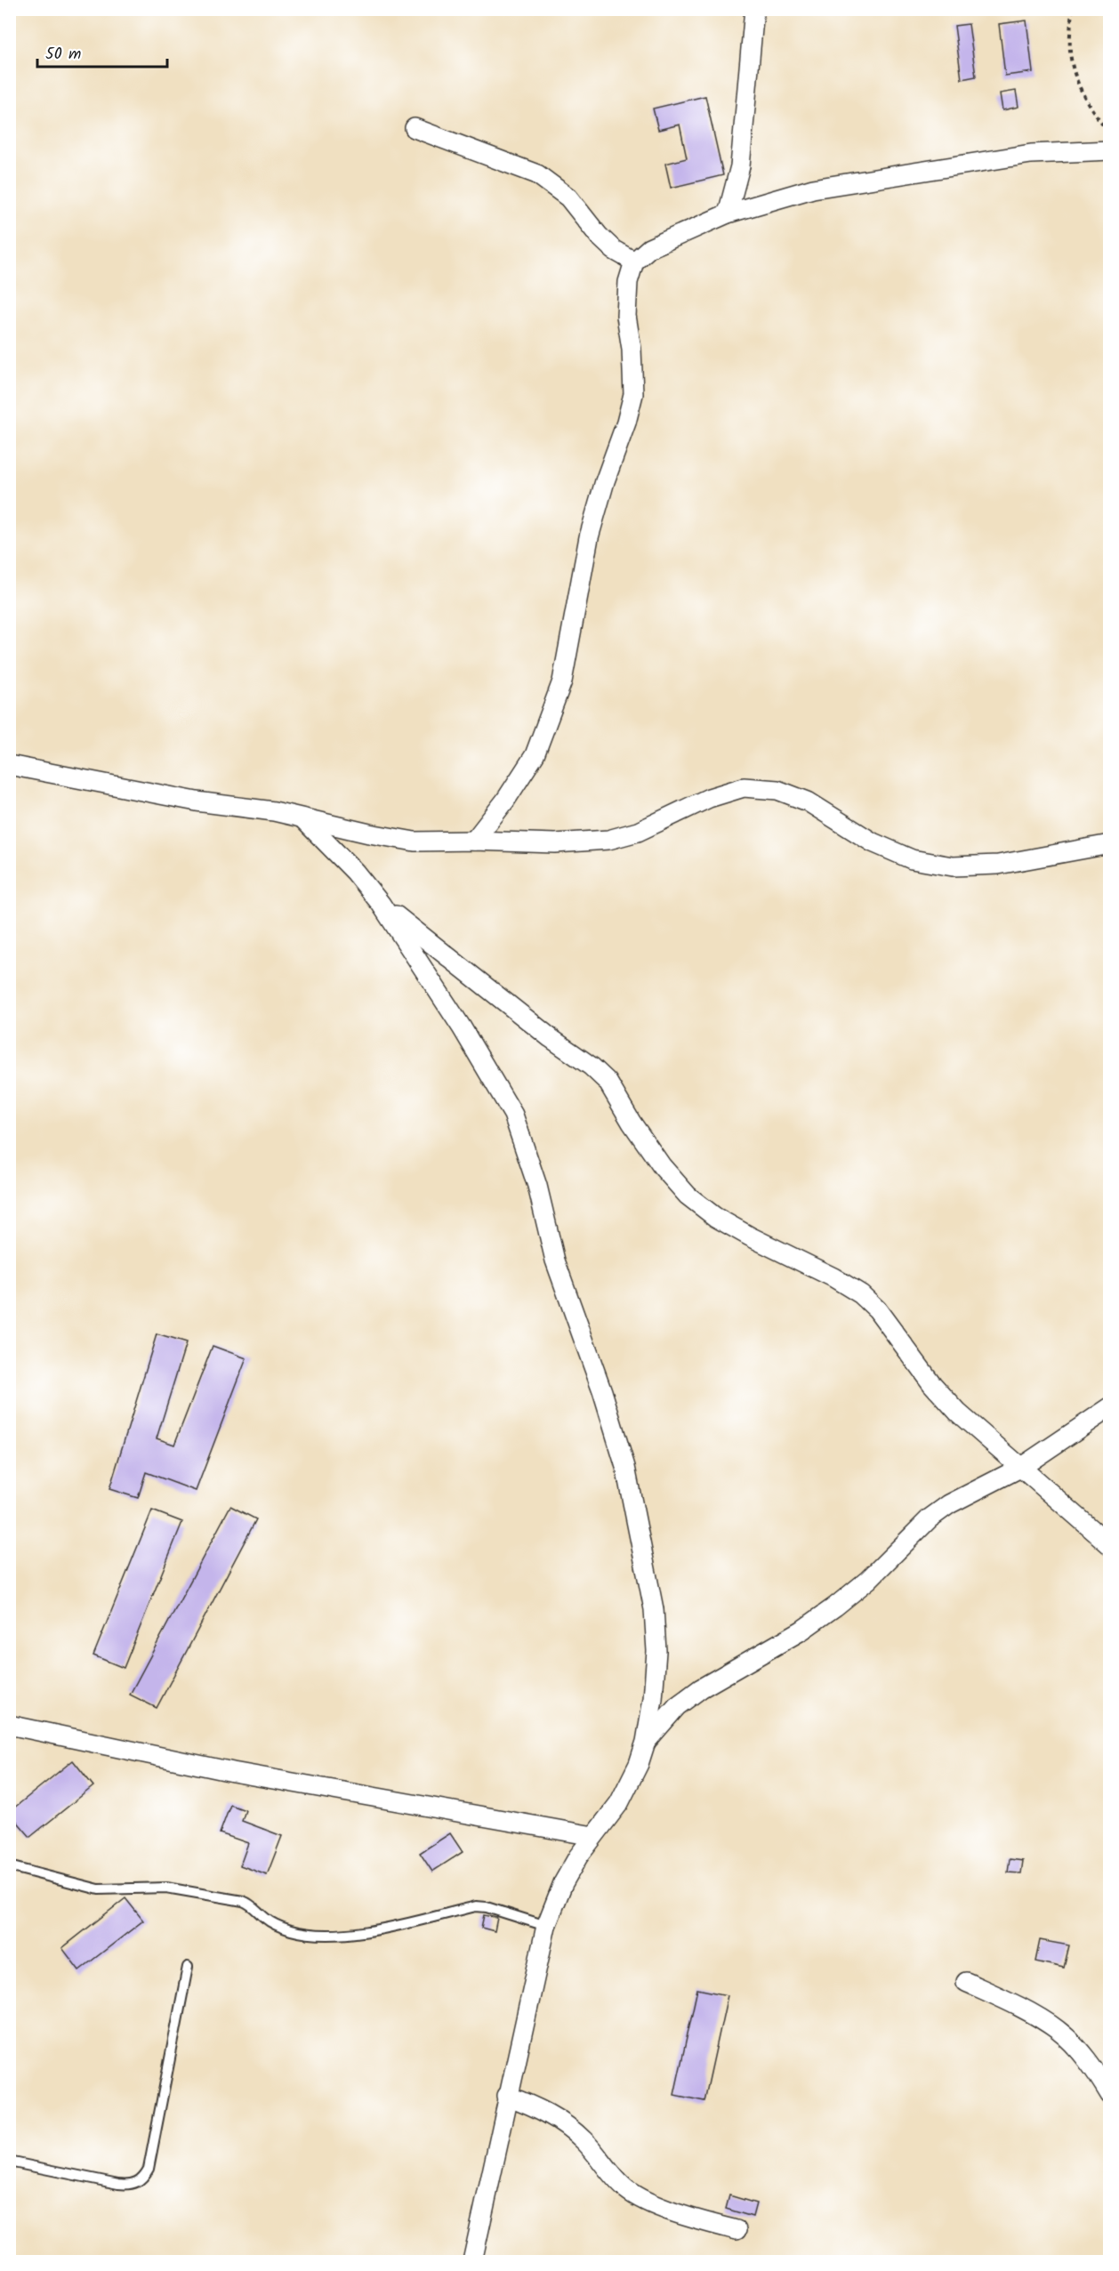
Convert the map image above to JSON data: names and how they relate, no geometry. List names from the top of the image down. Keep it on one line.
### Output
{"scale_bar":"50 m"}
